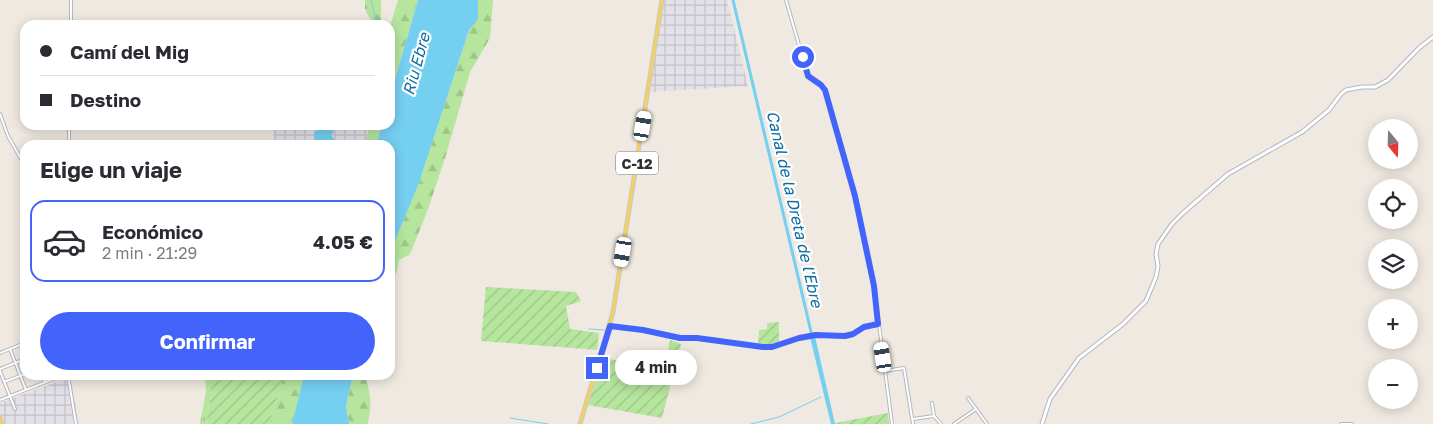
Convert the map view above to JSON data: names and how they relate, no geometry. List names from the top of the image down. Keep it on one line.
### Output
{"streets":{"main road":["C-12"]},"water":["Riu Ebre","Canal de la Dreta de l'Ebre"],"north":"bottom","page":{"banner":["Camí del Mig","Destino"],"map_buttons":["+","−"],"heading":"Elige un viaje","list":[{"name":"Económico","note":"2 min · 21:29","value":"4.05 €"}],"buttons":"Confirmar","bubble":"4 min"}}
